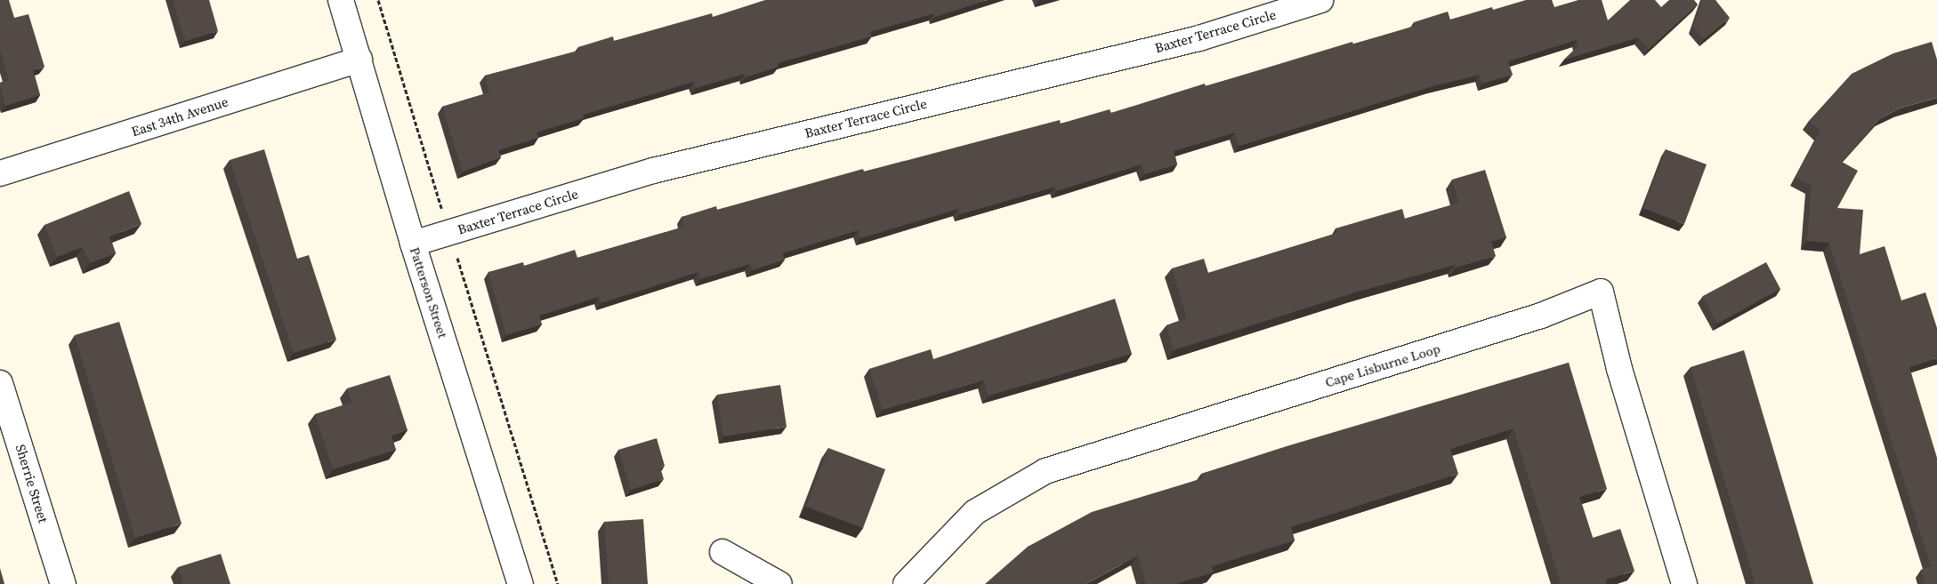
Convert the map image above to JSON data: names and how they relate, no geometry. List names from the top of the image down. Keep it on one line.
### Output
{"streets":{"street":["Baxter Terrace Circle","East 34th Avenue","Patterson Street","Cape Lisburne Loop","Sherrie Street"]},"crossings":[["Baxter Terrace Circle","Patterson Street"],["East 34th Avenue","Patterson Street"]]}
